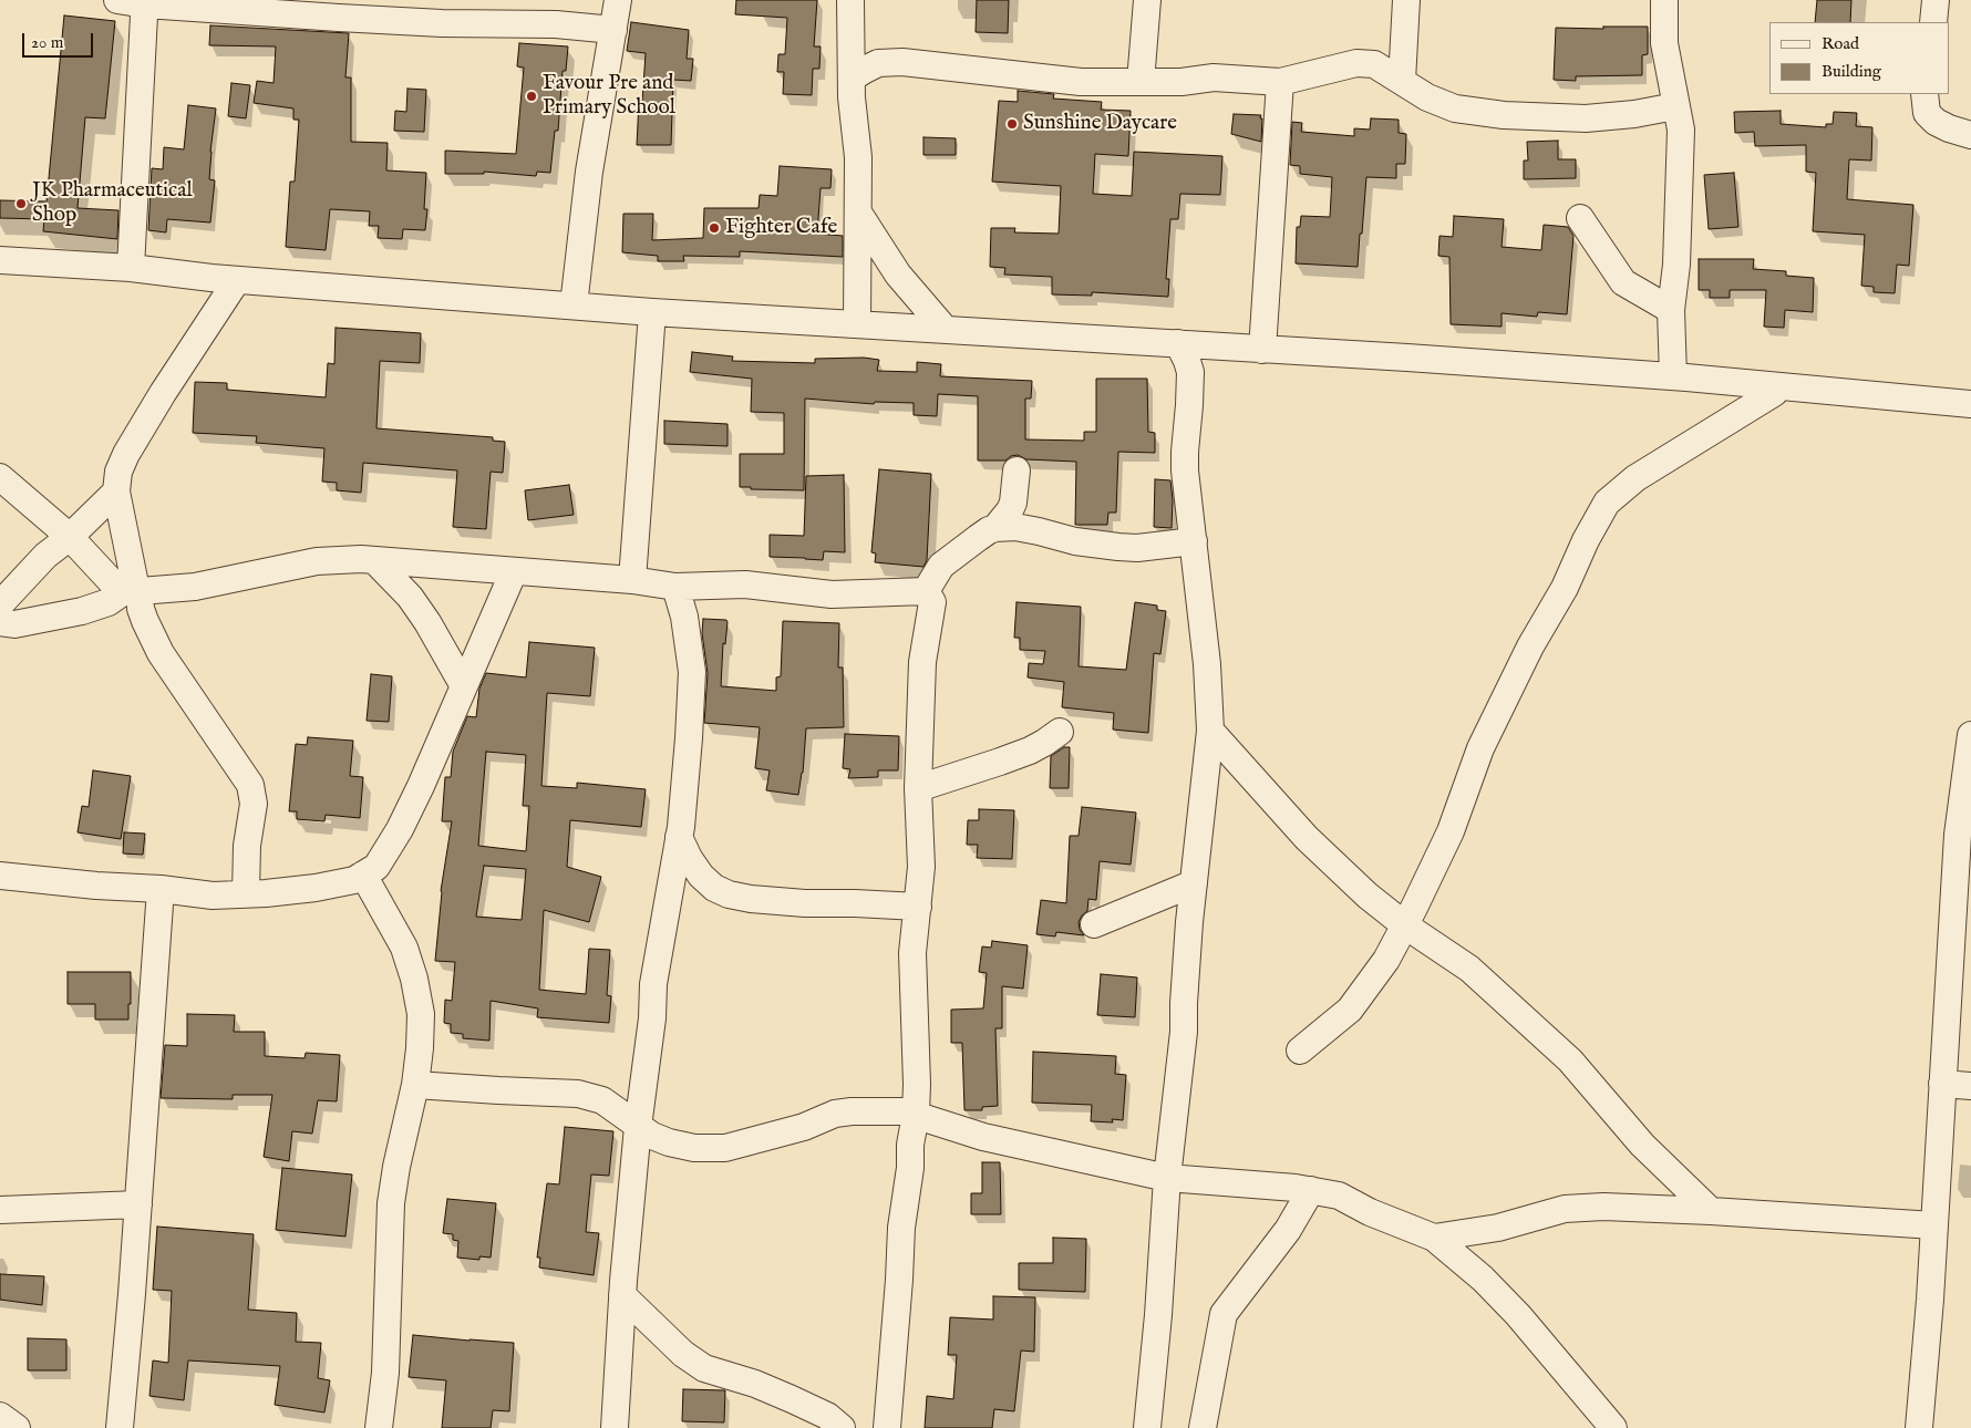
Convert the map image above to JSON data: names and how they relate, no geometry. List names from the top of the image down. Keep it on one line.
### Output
{"places":["Favour Pre and Primary School","Sunshine Daycare","JK Pharmaceutical Shop","Fighter Cafe"],"legend":["Road","Building"],"scale_bar":"20 m"}
